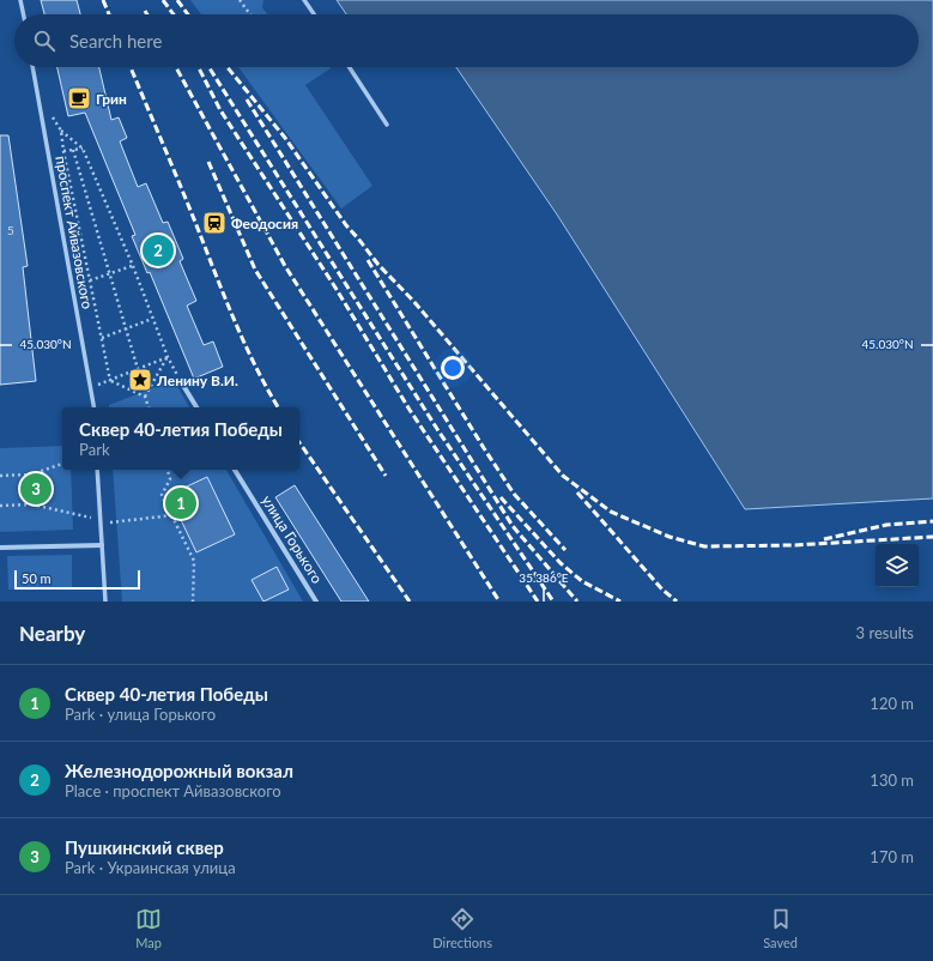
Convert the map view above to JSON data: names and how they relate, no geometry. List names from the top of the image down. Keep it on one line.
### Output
{"streets":{"street":["проспект Айвазовского","улица Горького"]},"places":{"cafe":["Грин"],"station":["Феодосия"],"place":["Ленину В.И."]},"house_numbers":["5"],"scale_bar":"50 m","page":{"search":"Search here","pins":["2","3","1"],"popup":["Сквер 40-летия Победы","Park"],"scale":"50 m","heading":["Nearby","3 results"],"list":[{"mark":"1","name":"Сквер 40-летия Победы","note":"Park · улица Горького","value":"120 m"},{"mark":"2","name":"Железнодорожный вокзал","note":"Place · проспект Айвазовского","value":"130 m"},{"mark":"3","name":"Пушкинский сквер","note":"Park · Украинская улица","value":"170 m"}],"nav":["Map","Directions","Saved"]},"coordinates":["45.030°N","35.386°E"]}
